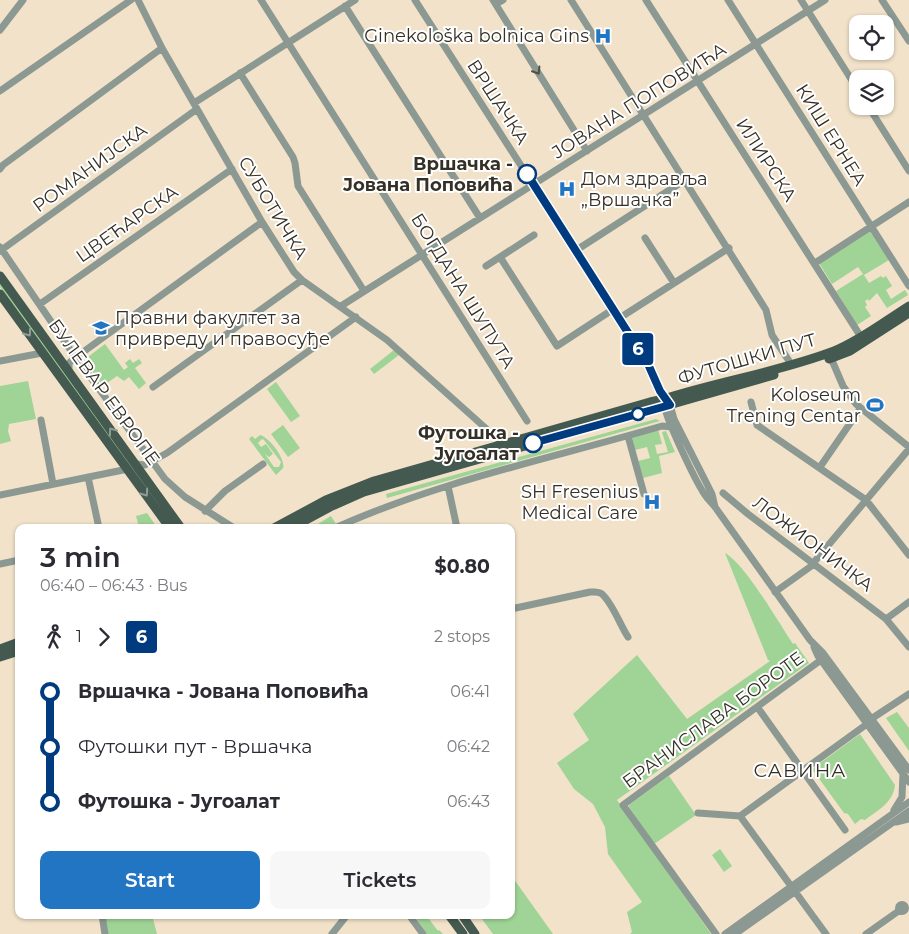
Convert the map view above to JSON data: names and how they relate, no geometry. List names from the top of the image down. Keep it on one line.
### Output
{"streets":{"main road":["ФУТОШКИ ПУТ","БУЛЕВАР ЕВРОПЕ"],"street":["ЈОВАНА ПОПОВИЋА","ВРШАЧКА","КИШ ЕРНЕА","ИЛИРСКА","РОМАНИЈСКА","СУБОТИЧКА","ЦВЕЋАРСКА","БОГДАНА ШУПУТА","ЛОЖИОНИЧКА","БРАНИСЛАВА БОРОТЕ"]},"crossings":[["ЈОВАНА ПОПОВИЋА","ВРШАЧКА"],["ЈОВАНА ПОПОВИЋА","КИШ ЕРНЕА"],["ЈОВАНА ПОПОВИЋА","ИЛИРСКА"],["ЈОВАНА ПОПОВИЋА","СУБОТИЧКА"],["ЈОВАНА ПОПОВИЋА","БОГДАНА ШУПУТА"],["ВРШАЧКА","ФУТОШКИ ПУТ"],["ИЛИРСКА","ФУТОШКИ ПУТ"],["РОМАНИЈСКА","СУБОТИЧКА"],["РОМАНИЈСКА","БОГДАНА ШУПУТА"],["РОМАНИЈСКА","БУЛЕВАР ЕВРОПЕ"],["СУБОТИЧКА","ЦВЕЋАРСКА"],["СУБОТИЧКА","ФУТОШКИ ПУТ"],["ЦВЕЋАРСКА","БУЛЕВАР ЕВРОПЕ"]],"districts":["САВИНА"],"places":{"hospital":["Ginekološka bolnica Gins","Дом здравља „Вршачка”","SH Fresenius Medical Care"],"other":["Вршачка - Јована Поповића","Футошка - Југоалат"],"school or university":["Правни факултет за привреду и правосуђе"],"sports":["Koloseum Trening Centar"]},"lines":["bus line 6"],"page":{"on_map":"6","heading":["3 min","06:40 – 06:43 · Bus","$0.80"],"legs":["1","6","2 stops"],"list":[{"name":"Вршачка - Јована Поповића","value":"06:41"},{"name":"Футошки пут - Вршачка","value":"06:42"},{"name":"Футошка - Југоалат","value":"06:43"}],"buttons":["Start","Tickets"]}}
